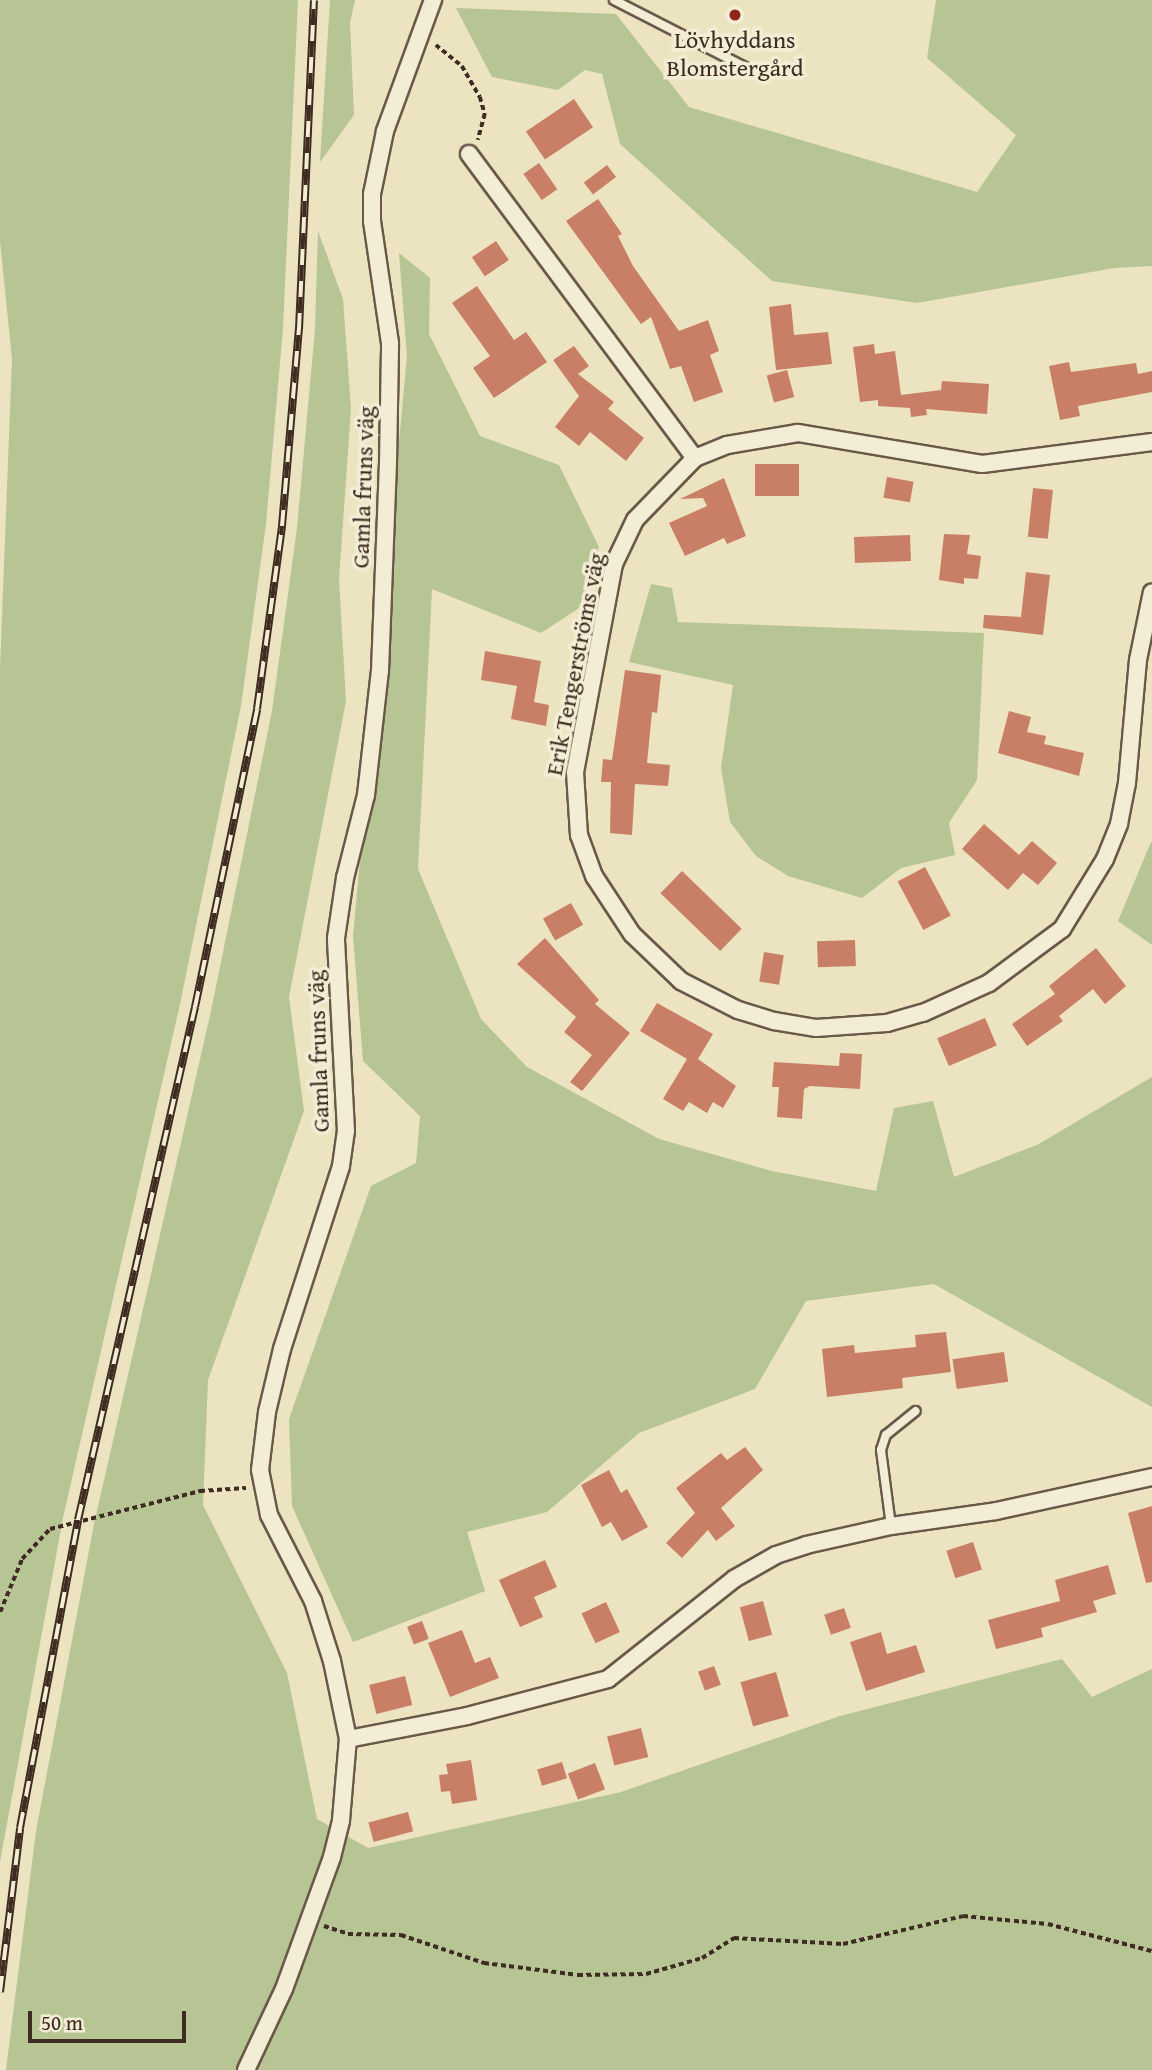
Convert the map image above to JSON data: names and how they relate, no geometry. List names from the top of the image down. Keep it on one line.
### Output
{"streets":{"street":["Gamla fruns väg","Erik Tengerströms väg"]},"places":["Lövhyddans Blomstergård"],"scale_bar":"50 m"}
